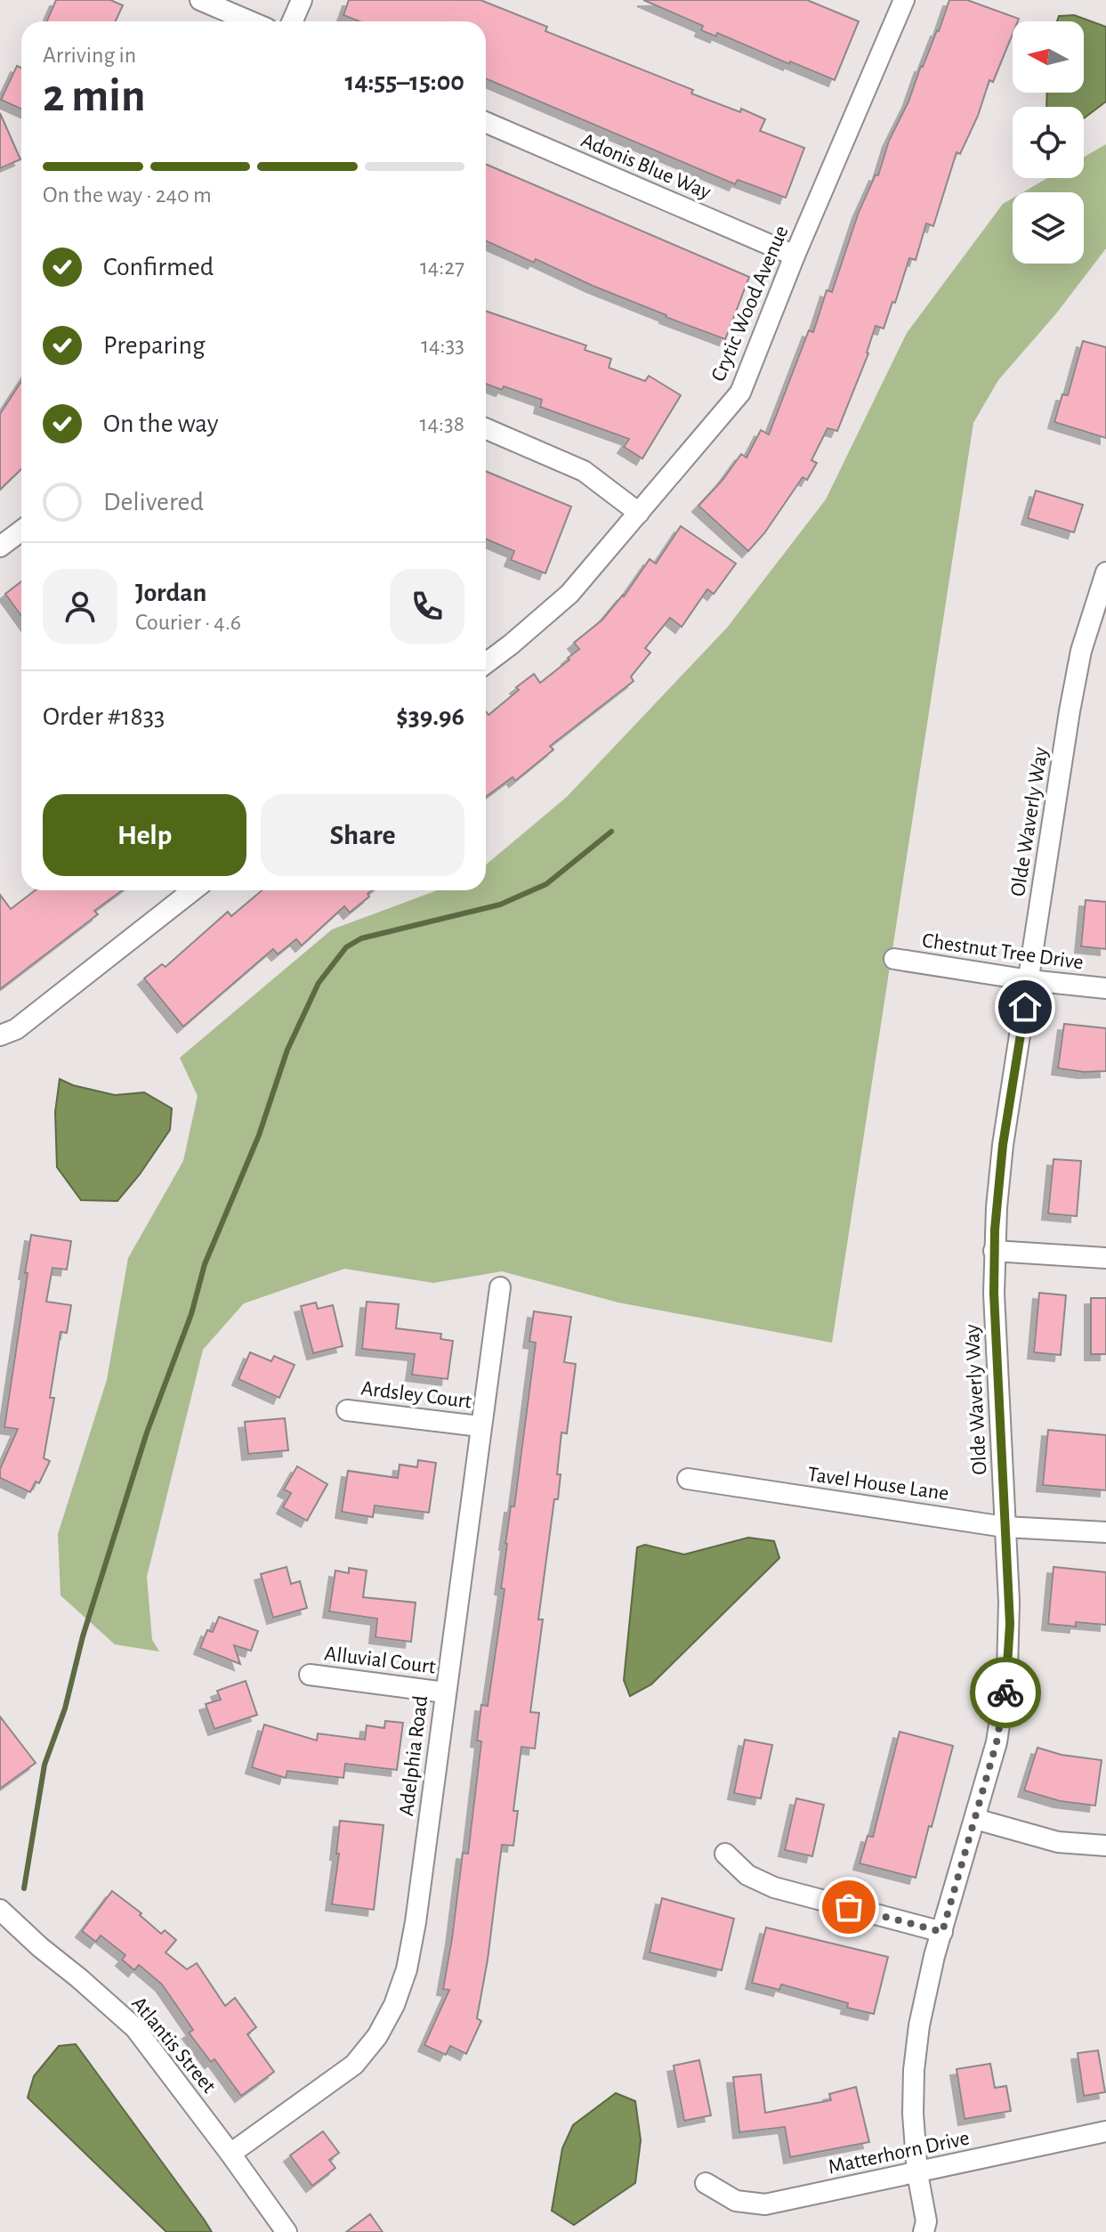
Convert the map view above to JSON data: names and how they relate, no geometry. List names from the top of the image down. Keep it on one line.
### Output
{"streets":{"street":["Adonis Blue Way","Crytic Wood Avenue","Olde Waverly Way","Chestnut Tree Drive","Ardsley Court","Tavel House Lane","Alluvial Court","Adelphia Road","Atlantis Street","Matterhorn Drive"]},"crossings":[["Adonis Blue Way","Crytic Wood Avenue"],["Olde Waverly Way","Chestnut Tree Drive"],["Olde Waverly Way","Tavel House Lane"],["Olde Waverly Way","Matterhorn Drive"],["Ardsley Court","Adelphia Road"],["Alluvial Court","Adelphia Road"],["Adelphia Road","Atlantis Street"]],"north":"left","page":{"heading":["2 min","Arriving in","14:55–15:00"],"panel":["Jordan","Courier · 4.6","Order #1833","$39.96"],"bar":"On the way · 240 m","list":[["Confirmed","14:27"],["Preparing","14:33"],["On the way","14:38"],"Delivered"],"buttons":["Help","Share"]}}
